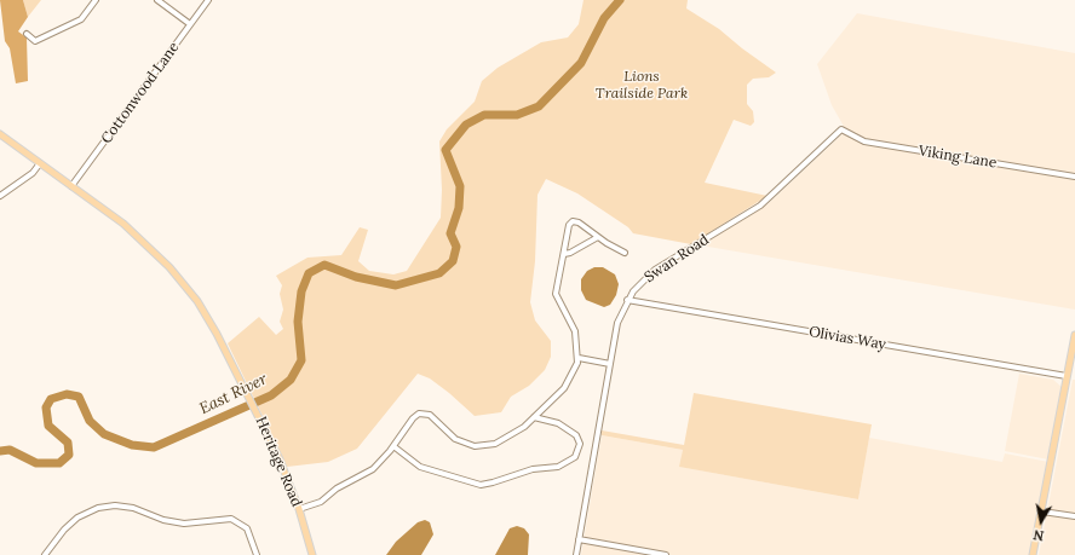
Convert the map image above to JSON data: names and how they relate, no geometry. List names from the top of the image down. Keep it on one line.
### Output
{"streets":{"main road":["Heritage Road"],"street":["Cottonwood Lane","Viking Lane","Swan Road","Olivias Way"]},"crossings":[["Cottonwood Lane","Heritage Road"],["Viking Lane","Swan Road"],["Swan Road","Olivias Way"]],"water":["East River"],"parks":["Lions Trailside Park"],"north":"bottom"}
